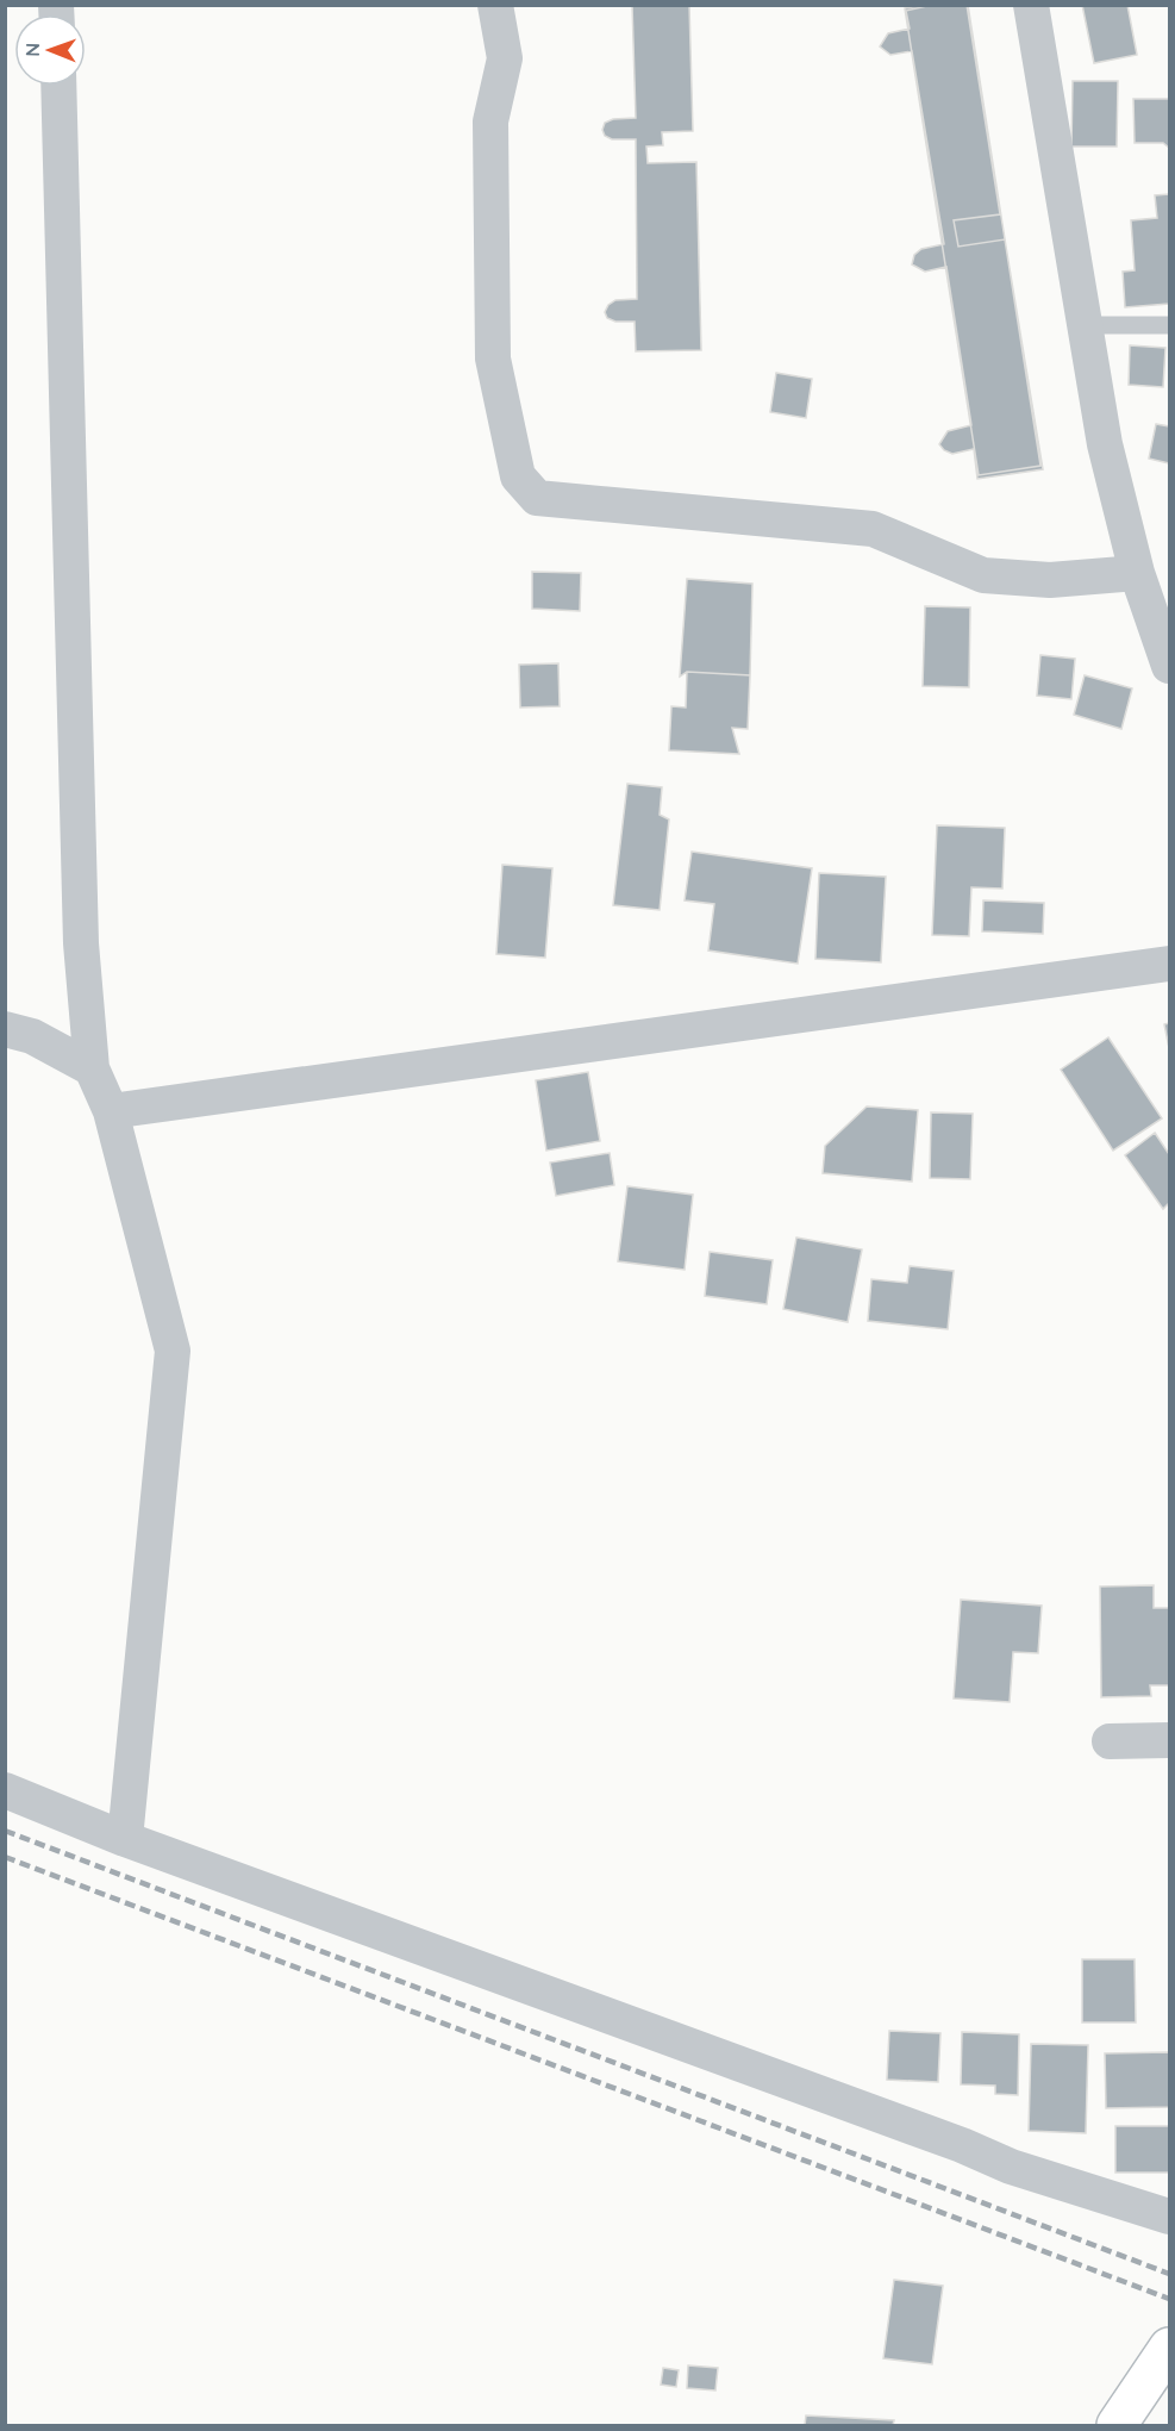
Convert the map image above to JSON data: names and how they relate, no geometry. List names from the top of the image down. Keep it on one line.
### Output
{"north":"left"}
